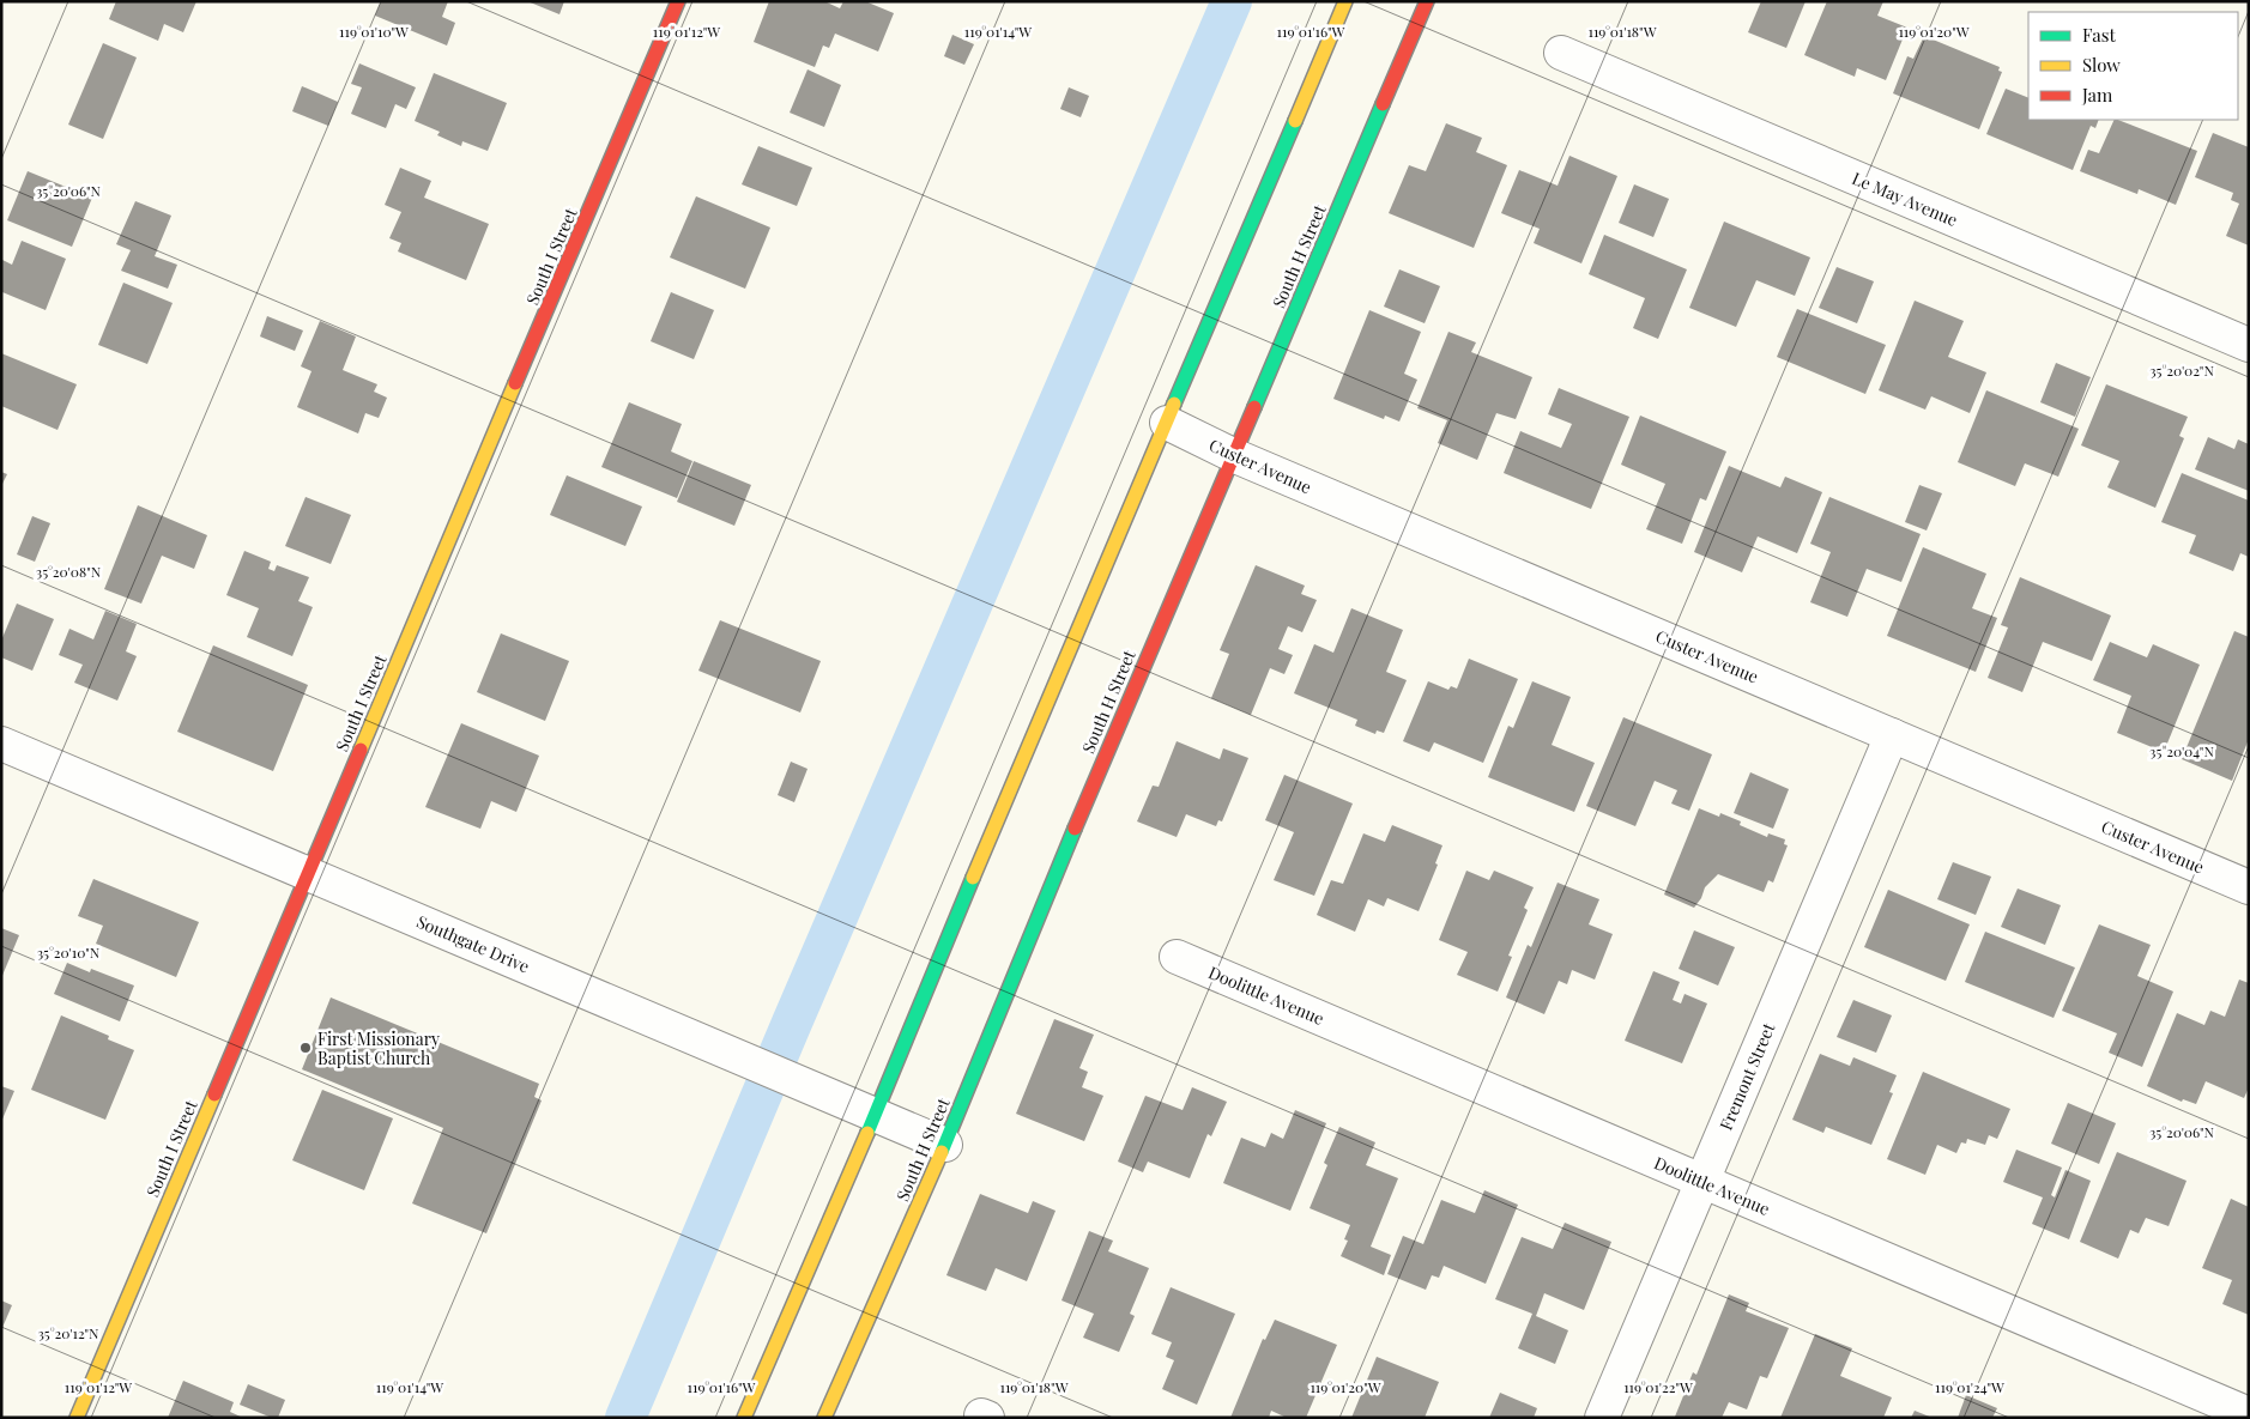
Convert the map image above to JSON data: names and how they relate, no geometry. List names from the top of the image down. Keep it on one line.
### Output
{"streets":{"street":["Le May Avenue","South I Street","South H Street","Custer Avenue","Southgate Drive","Doolittle Avenue","Fremont Street"]},"crossings":[["South I Street","Southgate Drive"],["South H Street","Custer Avenue"],["South H Street","Southgate Drive"],["Custer Avenue","Fremont Street"],["Doolittle Avenue","Fremont Street"]],"places":["First Missionary Baptist Church"],"legend":["Fast","Slow","Jam"],"coordinates":["119°01'10\"W","119°01'12\"W","119°01'14\"W","119°01'16\"W","119°01'18\"W","119°01'20\"W","35°20'06\"N","35°20'02\"N","35°20'08\"N","35°20'04\"N","35°20'10\"N","35°20'12\"N","119°01'22\"W","119°01'24\"W"]}
